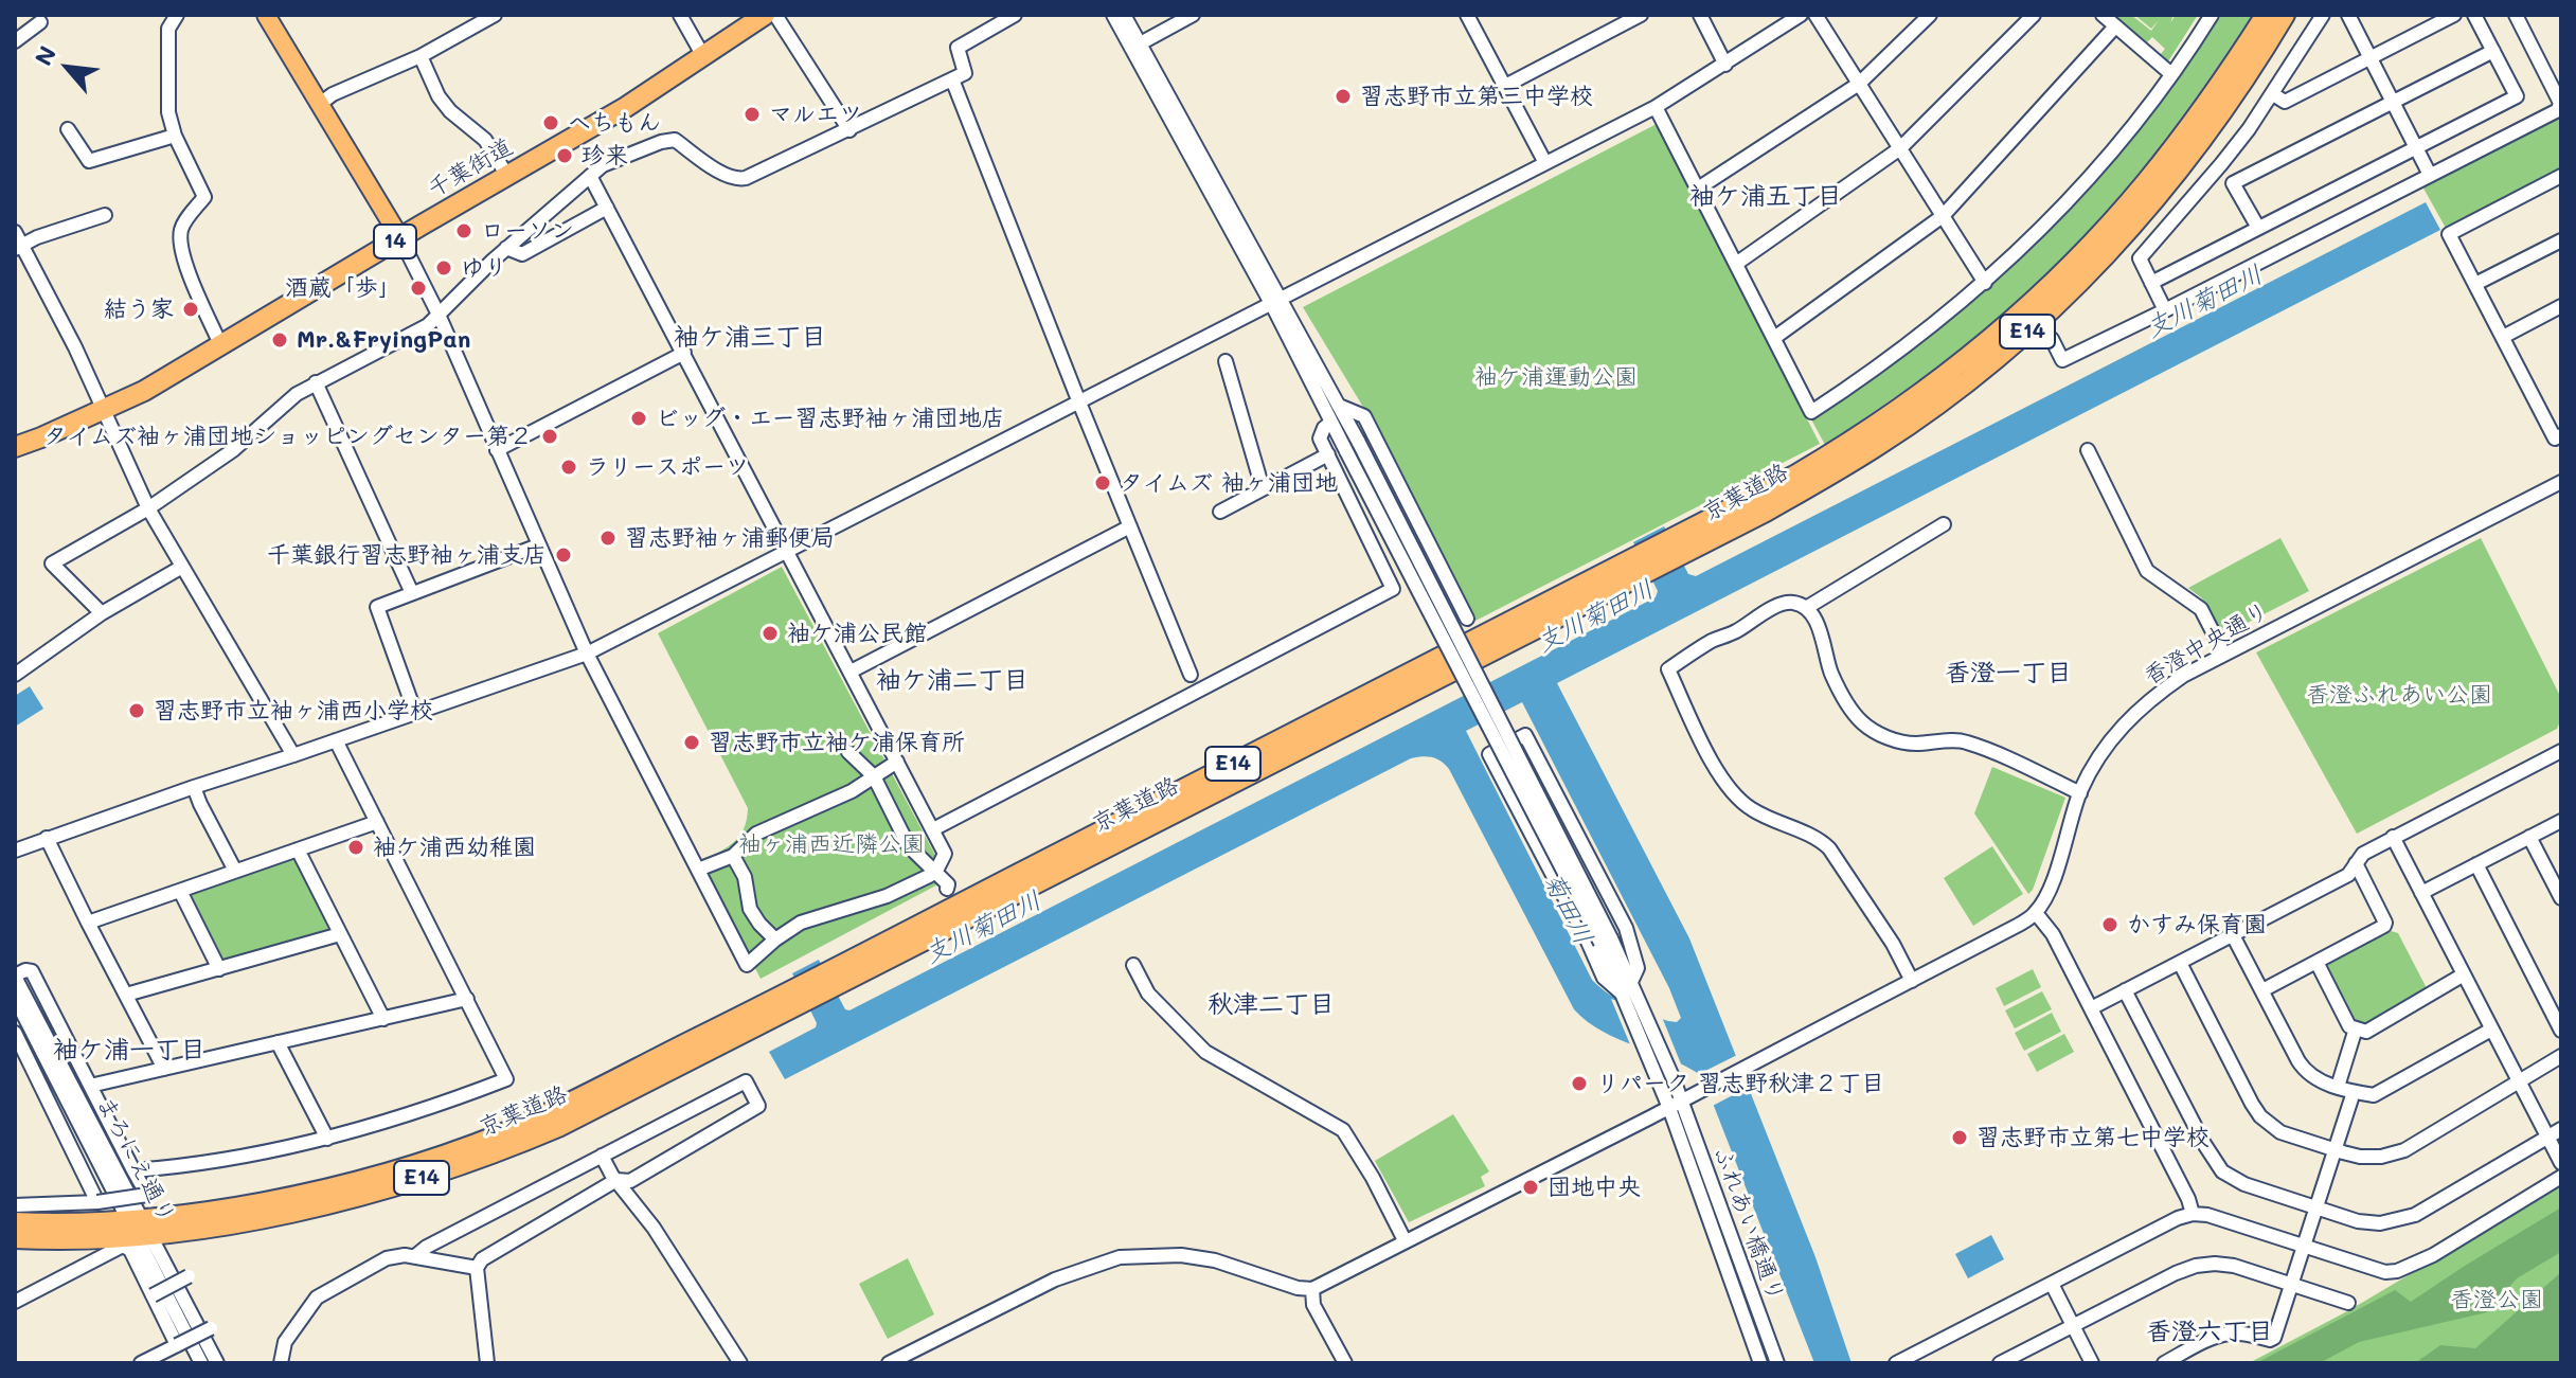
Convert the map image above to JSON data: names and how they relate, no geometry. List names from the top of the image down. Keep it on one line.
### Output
{"streets":{"highway":["千葉街道","14","E14","京葉道路"],"street":["香澄中央通り","まろにえ通り","ふれあい橋通り"]},"crossings":[["京葉道路","まろにえ通り"]],"districts":["袖ケ浦五丁目","袖ケ浦三丁目","香澄一丁目","袖ケ浦二丁目","秋津二丁目","袖ケ浦一丁目","香澄六丁目"],"water":["支川菊田川","菊田川"],"parks":["袖ケ浦運動公園","香澄ふれあい公園","袖ヶ浦西近隣公園","香澄公園"],"places":["習志野市立第三中学校","マルエツ","へちもん","珍来","ローソン","ゆり","酒蔵「歩」","結う家","Mr.&FryingPan","ビッグ・エー習志野袖ヶ浦団地店","タイムズ袖ヶ浦団地ショッピングセンター第２","ラリースポーツ","タイムズ 袖ヶ浦団地","習志野袖ヶ浦郵便局","千葉銀行習志野袖ヶ浦支店","袖ケ浦公民館","習志野市立袖ヶ浦西小学校","習志野市立袖ケ浦保育所","袖ケ浦西幼稚園","かすみ保育園","リパーク 習志野秋津２丁目","習志野市立第七中学校","団地中央"],"north":"top left"}
